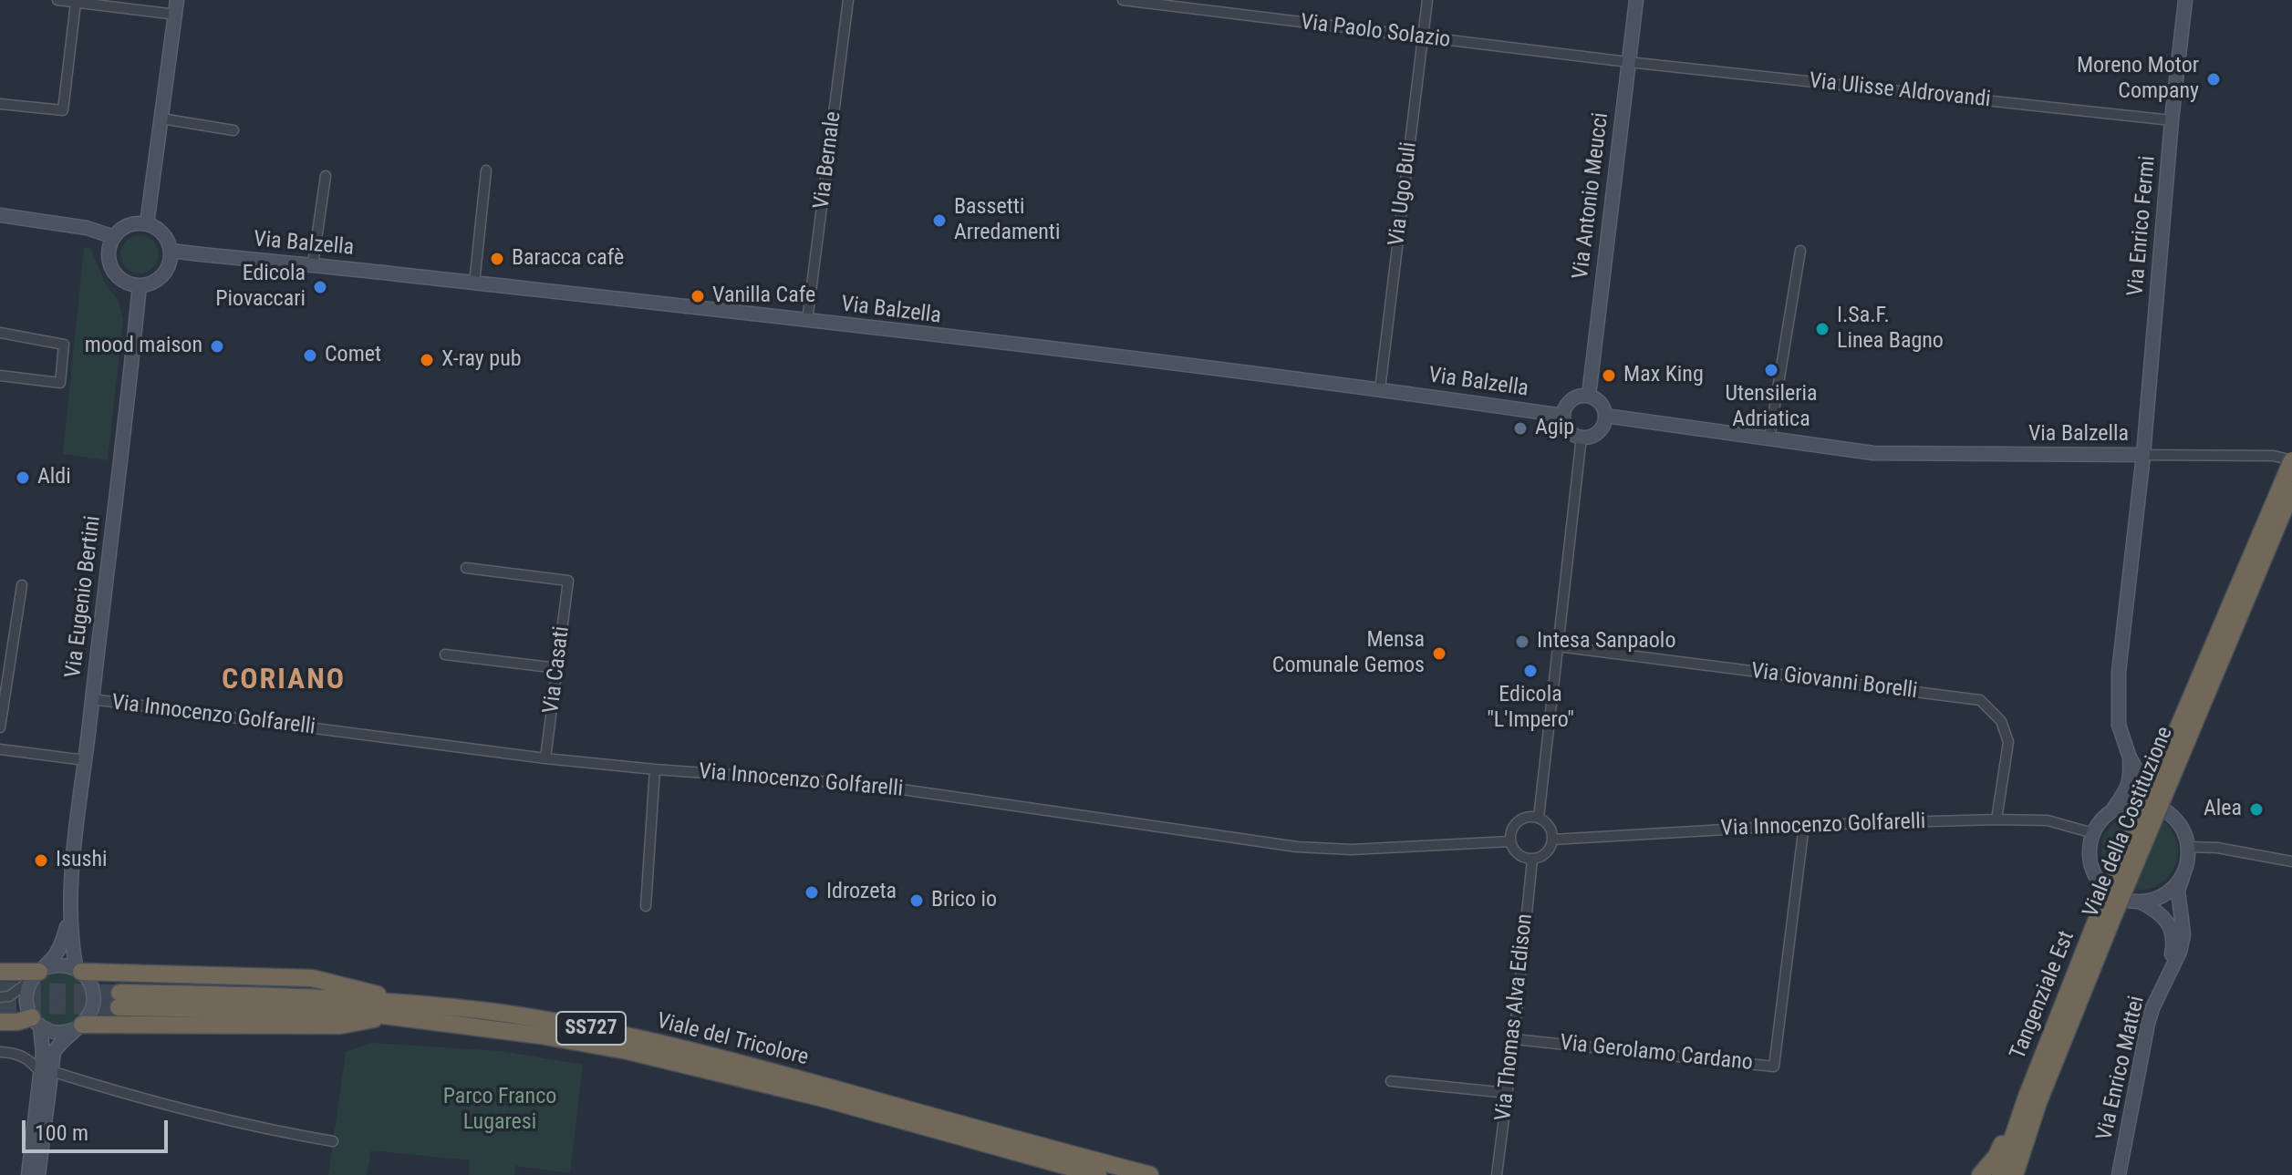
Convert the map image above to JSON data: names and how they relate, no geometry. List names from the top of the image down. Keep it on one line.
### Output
{"streets":{"highway":["Viale della Costituzione","Tangenziale Est","SS727","Viale del Tricolore"],"street":["Via Paolo Solazio","Via Ulisse Aldrovandi","Via Bernale","Via Ugo Buli","Via Antonio Meucci","Via Enrico Fermi","Via Balzella","Via Eugenio Bertini","Via Casati","Via Giovanni Borelli","Via Innocenzo Golfarelli","Via Thomas Alva Edison","Via Gerolamo Cardano","Via Enrico Mattei"]},"crossings":[["Via Paolo Solazio","Via Ulisse Aldrovandi"],["Via Paolo Solazio","Via Ugo Buli"],["Via Paolo Solazio","Via Antonio Meucci"],["Via Ulisse Aldrovandi","Via Antonio Meucci"],["Via Ulisse Aldrovandi","Via Enrico Fermi"],["Via Bernale","Via Balzella"],["Via Ugo Buli","Via Balzella"],["Via Antonio Meucci","Via Balzella"],["Via Enrico Fermi","Via Balzella"],["Via Balzella","Via Eugenio Bertini"],["Via Balzella","Viale della Costituzione"],["Via Eugenio Bertini","Via Innocenzo Golfarelli"],["Via Casati","Via Innocenzo Golfarelli"],["Via Giovanni Borelli","Via Innocenzo Golfarelli"],["Via Innocenzo Golfarelli","Via Thomas Alva Edison"],["Via Innocenzo Golfarelli","Via Gerolamo Cardano"],["Via Innocenzo Golfarelli","Via Enrico Mattei"],["Viale della Costituzione","Tangenziale Est"],["Via Thomas Alva Edison","Via Gerolamo Cardano"]],"districts":["CORIANO"],"parks":["Parco Franco Lugaresi"],"places":["Moreno Motor Company","Bassetti Arredamenti","Baracca cafè","Edicola Piovaccari","Vanilla Cafe","I.Sa.F. Linea Bagno","mood maison","Comet","X-ray pub","Utensileria Adriatica","Max King","Agip","Aldi","Intesa Sanpaolo","Mensa Comunale Gemos","Edicola \"L'Impero\"","Alea","Isushi","Idrozeta","Brico io"],"scale_bar":"100 m"}
